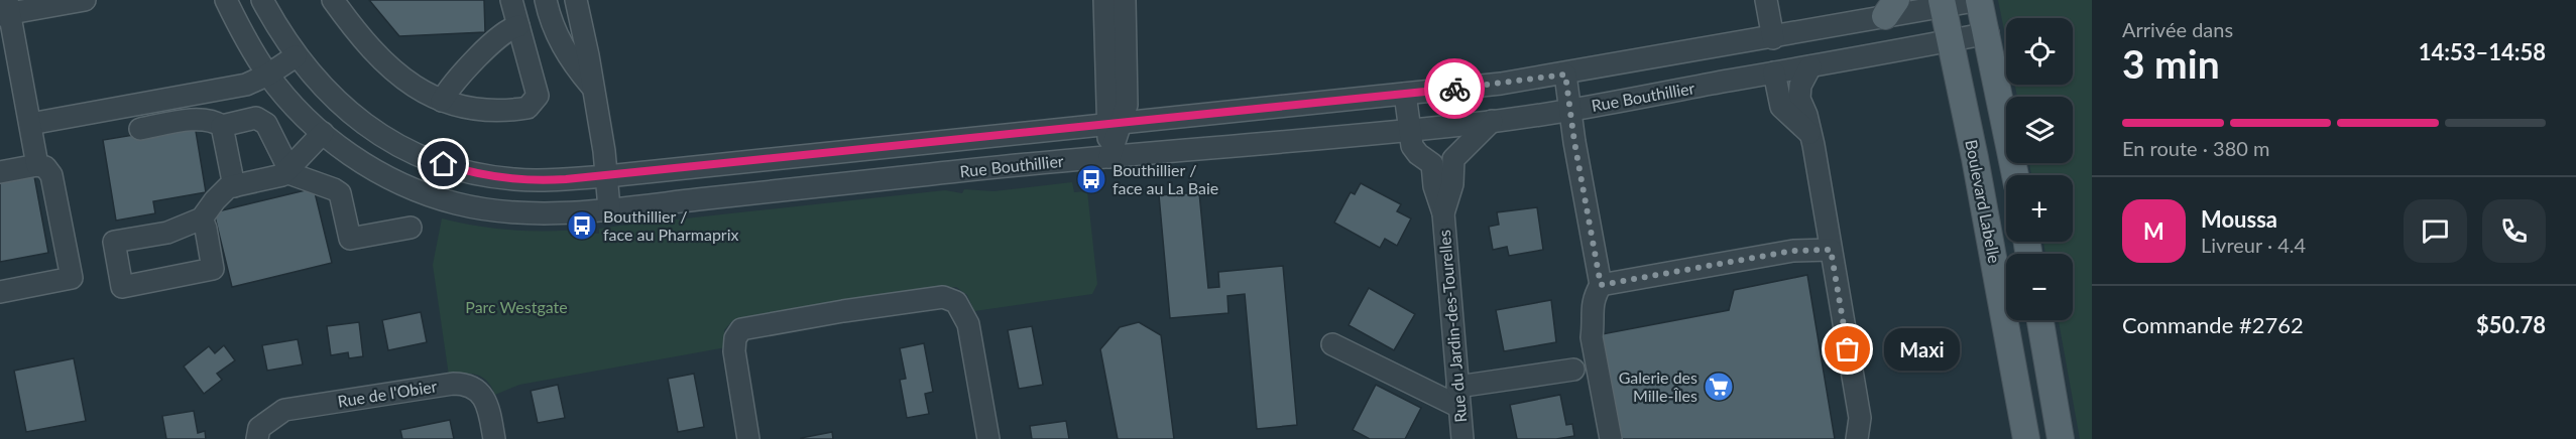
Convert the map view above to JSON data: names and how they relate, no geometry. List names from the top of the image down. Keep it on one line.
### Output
{"streets":{"main road":["Boulevard Labelle"],"street":["Rue Bouthillier","Rue du Jardin-des-Tourelles","Rue de l'Obier"]},"crossings":[["Rue Bouthillier","Boulevard Labelle"],["Rue Bouthillier","Rue du Jardin-des-Tourelles"]],"parks":["Parc Westgate"],"places":{"bus stop":["Bouthillier / face au La Baie","Bouthillier / face au Pharmaprix"],"other":["Maxi"],"supermarket":["Galerie des Mille-Îles"]},"page":{"heading":["3 min","Arrivée dans","14:53–14:58"],"panel":["Moussa","Livreur · 4.4","Commande #2762","$50.78"],"map_buttons":["+","−"],"bar":"En route · 380 m","round":"M","bubble":"Maxi"}}
